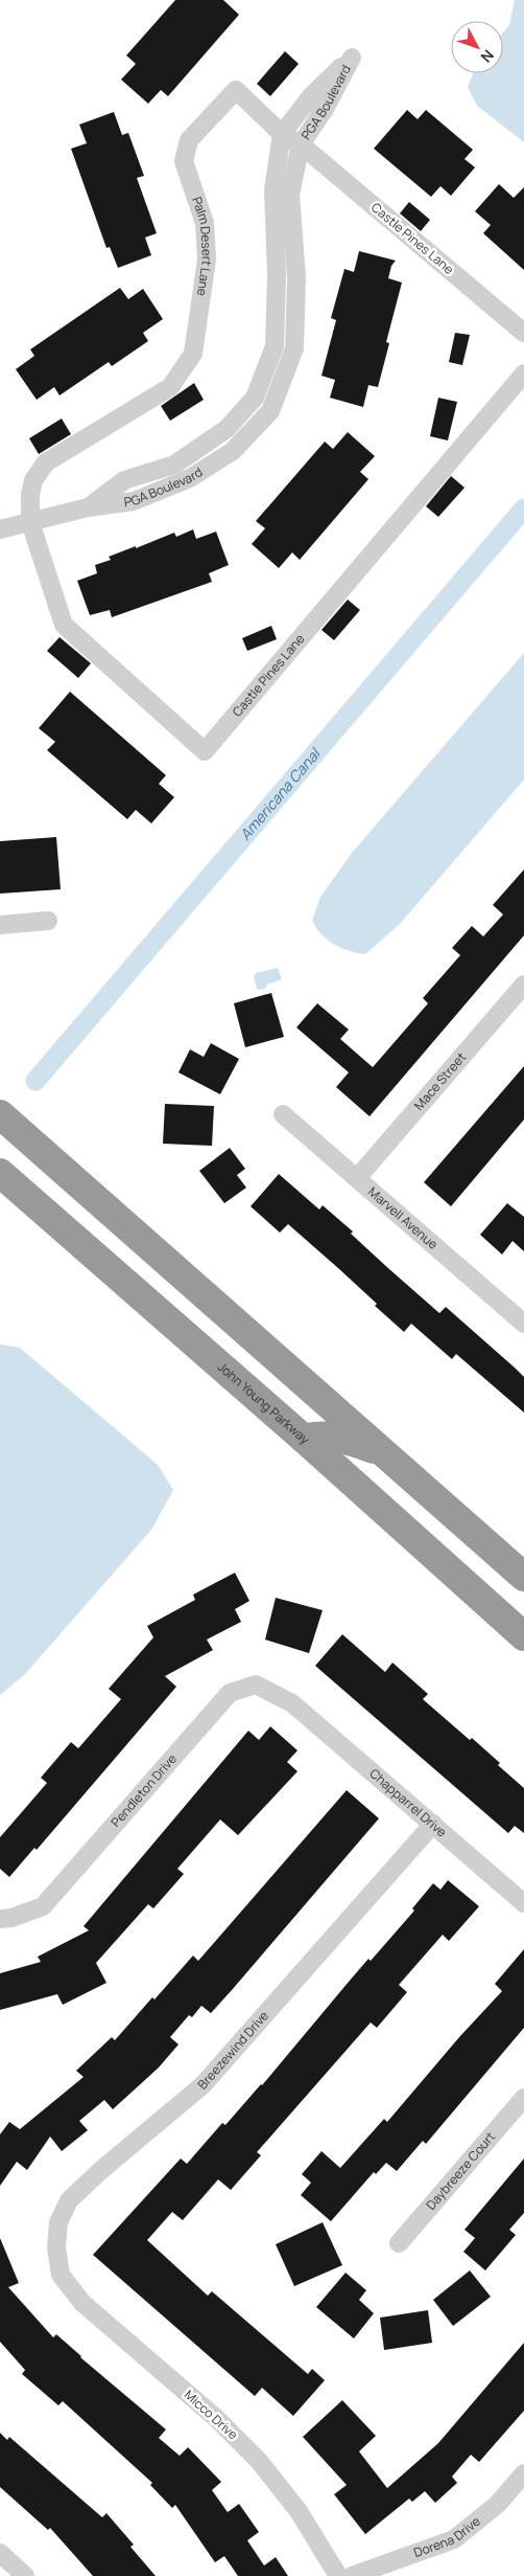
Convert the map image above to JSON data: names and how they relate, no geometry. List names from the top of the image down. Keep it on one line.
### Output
{"streets":{"highway":["John Young Parkway"],"street":["PGA Boulevard","Castle Pines Lane","Palm Desert Lane","Mace Street","Marvell Avenue","Pendleton Drive","Chapparrel Drive","Breezewind Drive","Daybreeze Court","Micco Drive","Dorena Drive"]},"crossings":[["PGA Boulevard","Castle Pines Lane"],["PGA Boulevard","Palm Desert Lane"],["Castle Pines Lane","Palm Desert Lane"],["Mace Street","Marvell Avenue"],["Pendleton Drive","Chapparrel Drive"],["Chapparrel Drive","Breezewind Drive"],["Breezewind Drive","Micco Drive"]],"water":["Americana Canal"],"north":"bottom right"}
